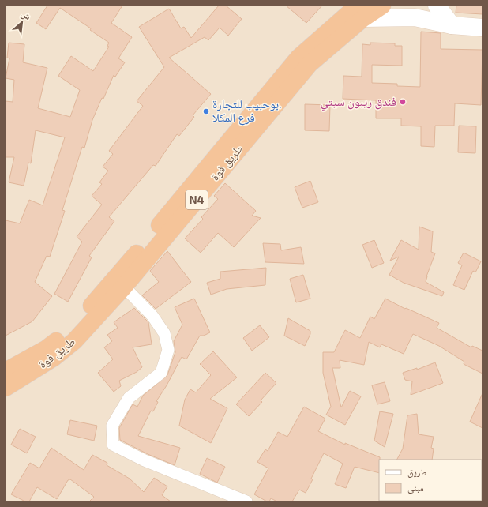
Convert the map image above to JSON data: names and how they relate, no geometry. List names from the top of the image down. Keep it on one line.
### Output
{"streets":{"highway":["طريق فوة","N4"]},"places":["فندق ريبون سيتي","بوحبيب للتجارة. فرع المكلا"],"legend":["طريق","مبنى"],"north":"top right"}
